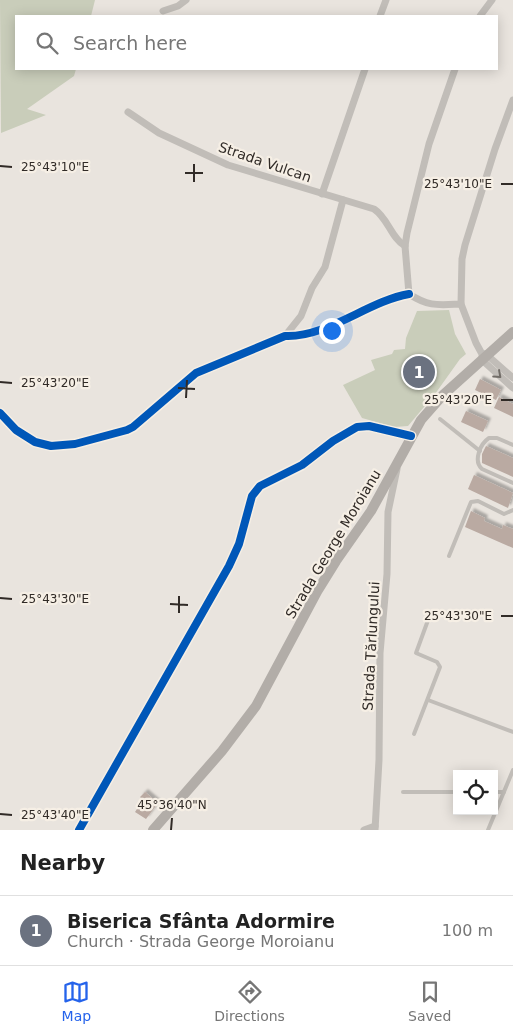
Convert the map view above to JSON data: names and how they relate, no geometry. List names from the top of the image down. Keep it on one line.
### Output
{"streets":{"main road":["Strada George Moroianu"],"street":["Strada Vulcan","Strada Tărlungului"]},"crossings":[["Strada George Moroianu","Strada Tărlungului"]],"page":{"search":"Search here","pins":"1","heading":"Nearby","list":[{"mark":"1","name":"Biserica Sfânta Adormire","note":"Church · Strada George Moroianu","value":"100 m"}],"nav":["Map","Directions","Saved"]},"coordinates":["25°43'10\"E","25°43'20\"E","25°43'30\"E","45°36'40\"N","25°43'40\"E"]}
